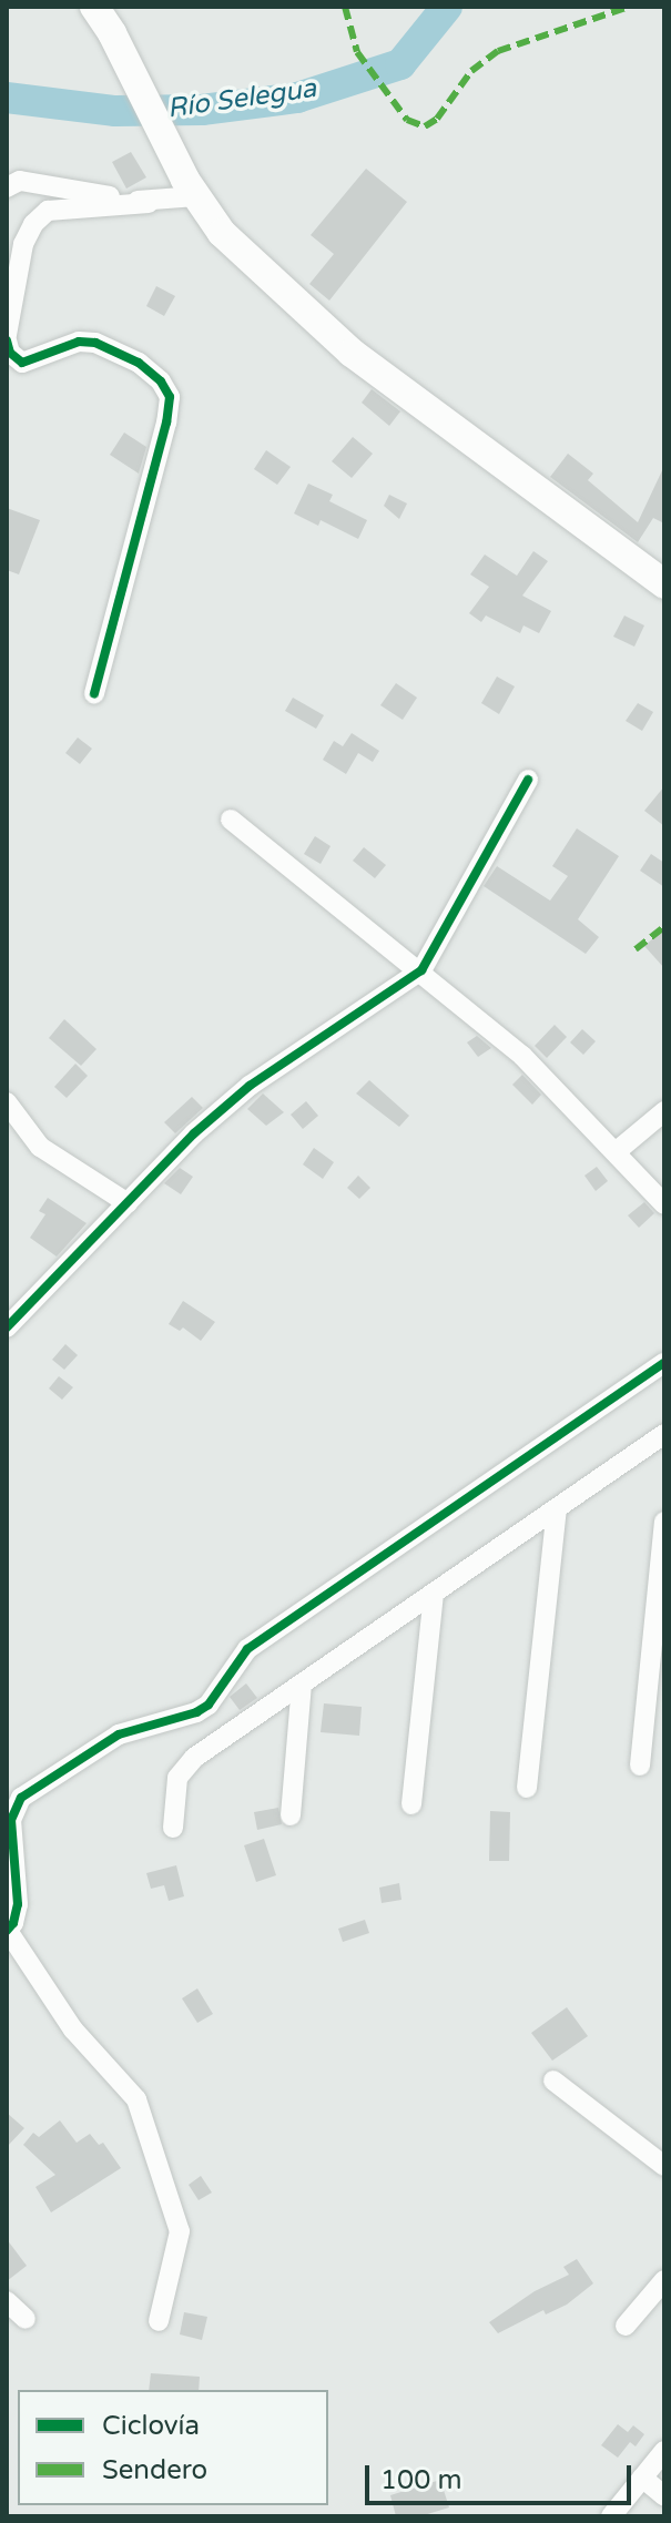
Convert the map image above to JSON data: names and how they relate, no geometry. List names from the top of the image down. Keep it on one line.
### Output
{"water":["Río Selegua"],"legend":["Ciclovía","Sendero"],"scale_bar":"100 m"}
